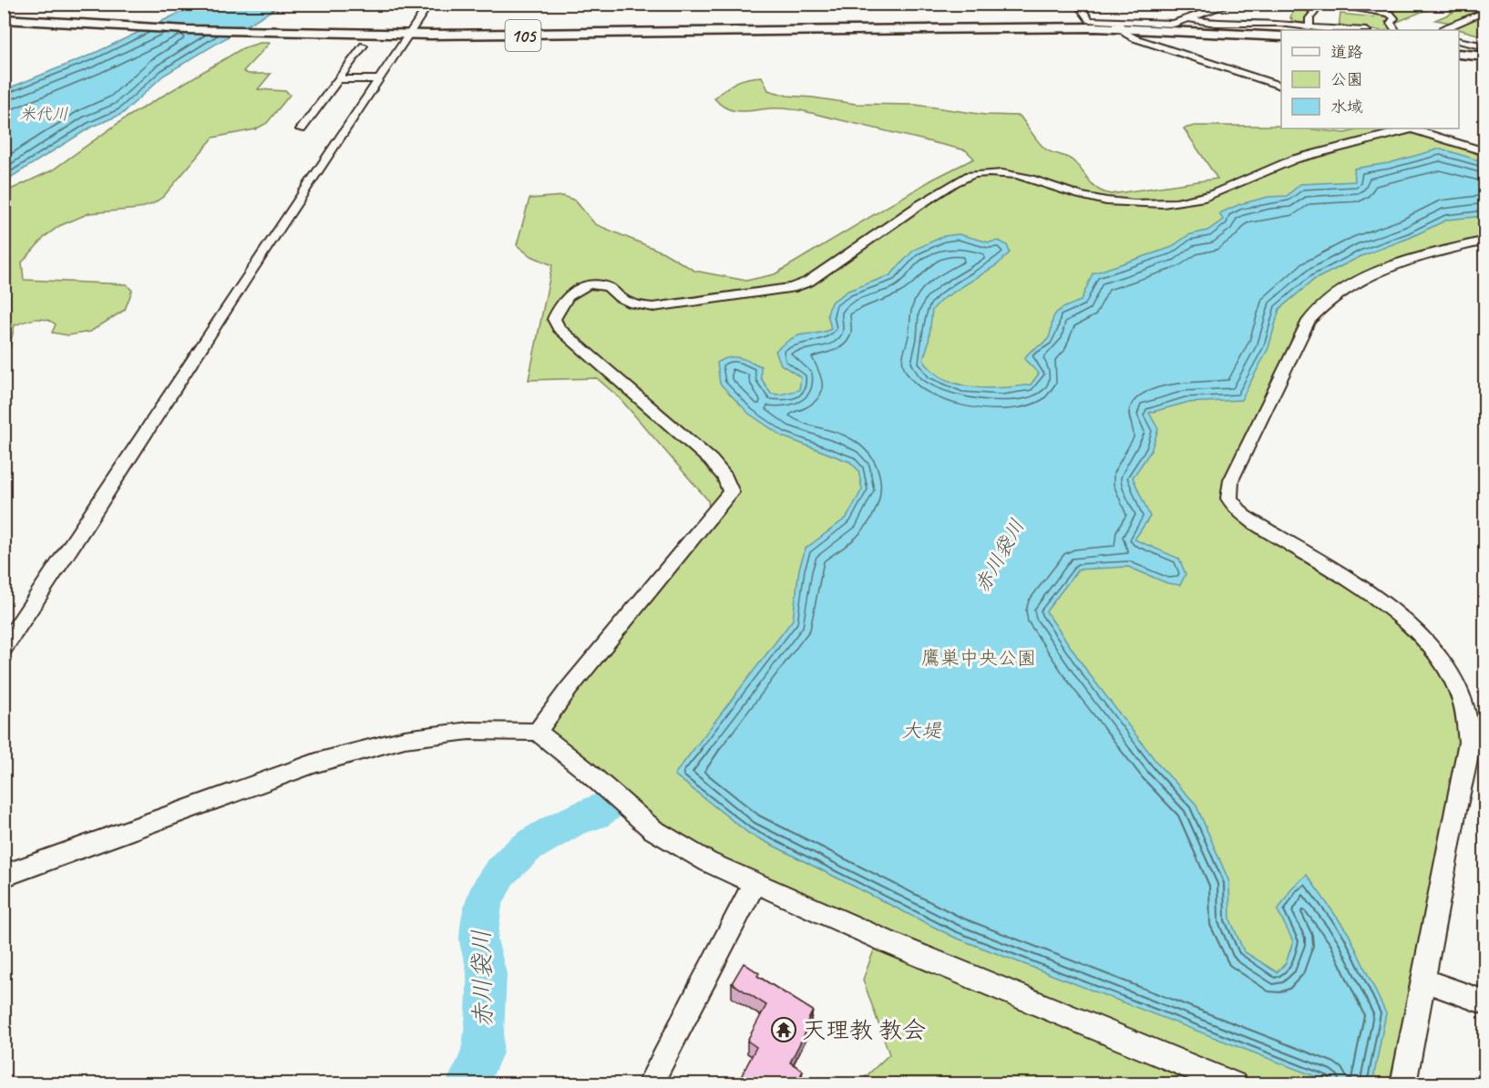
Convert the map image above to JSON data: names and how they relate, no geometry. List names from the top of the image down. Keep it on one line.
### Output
{"streets":{"highway":["105"]},"water":["米代川","赤川袋川","大堤"],"parks":["鷹巣中央公園"],"places":{"temple":["天理教 教会"]},"legend":["道路","公園","水域"]}
